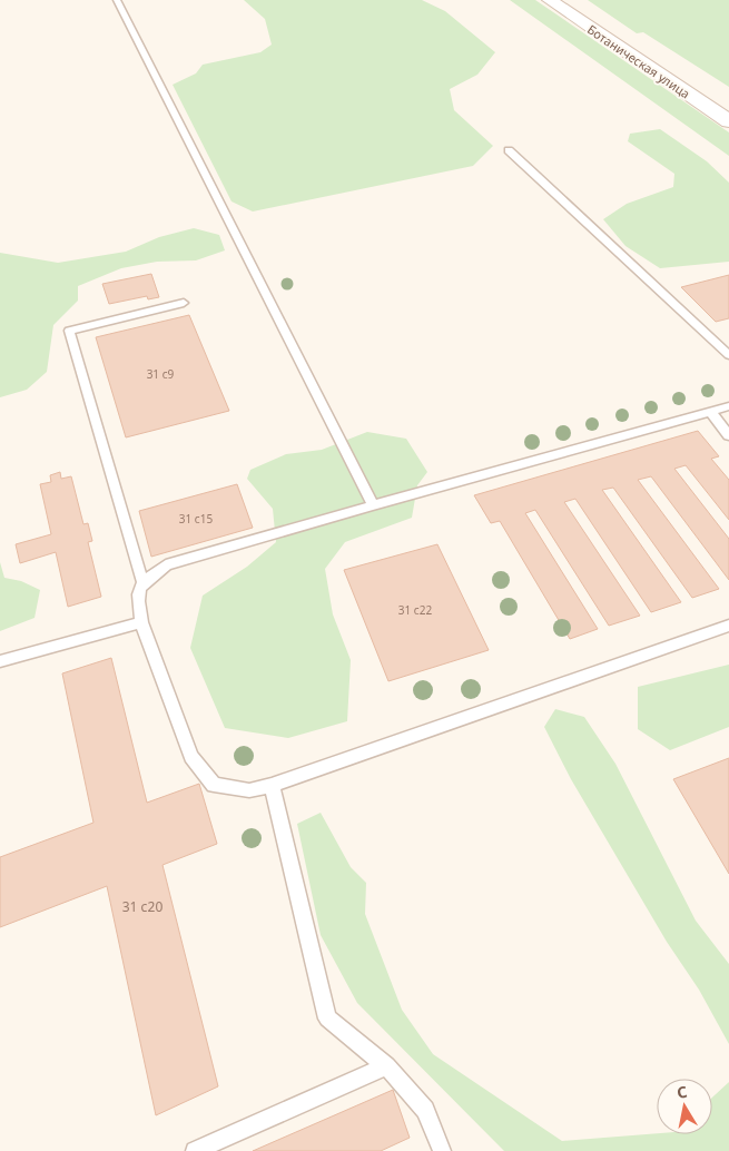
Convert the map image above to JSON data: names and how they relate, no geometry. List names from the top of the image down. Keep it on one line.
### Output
{"streets":{"main road":["Ботаническая улица"]},"house_numbers":["31 с9","31 с15","31 с22","31 с20"],"north":"top"}
